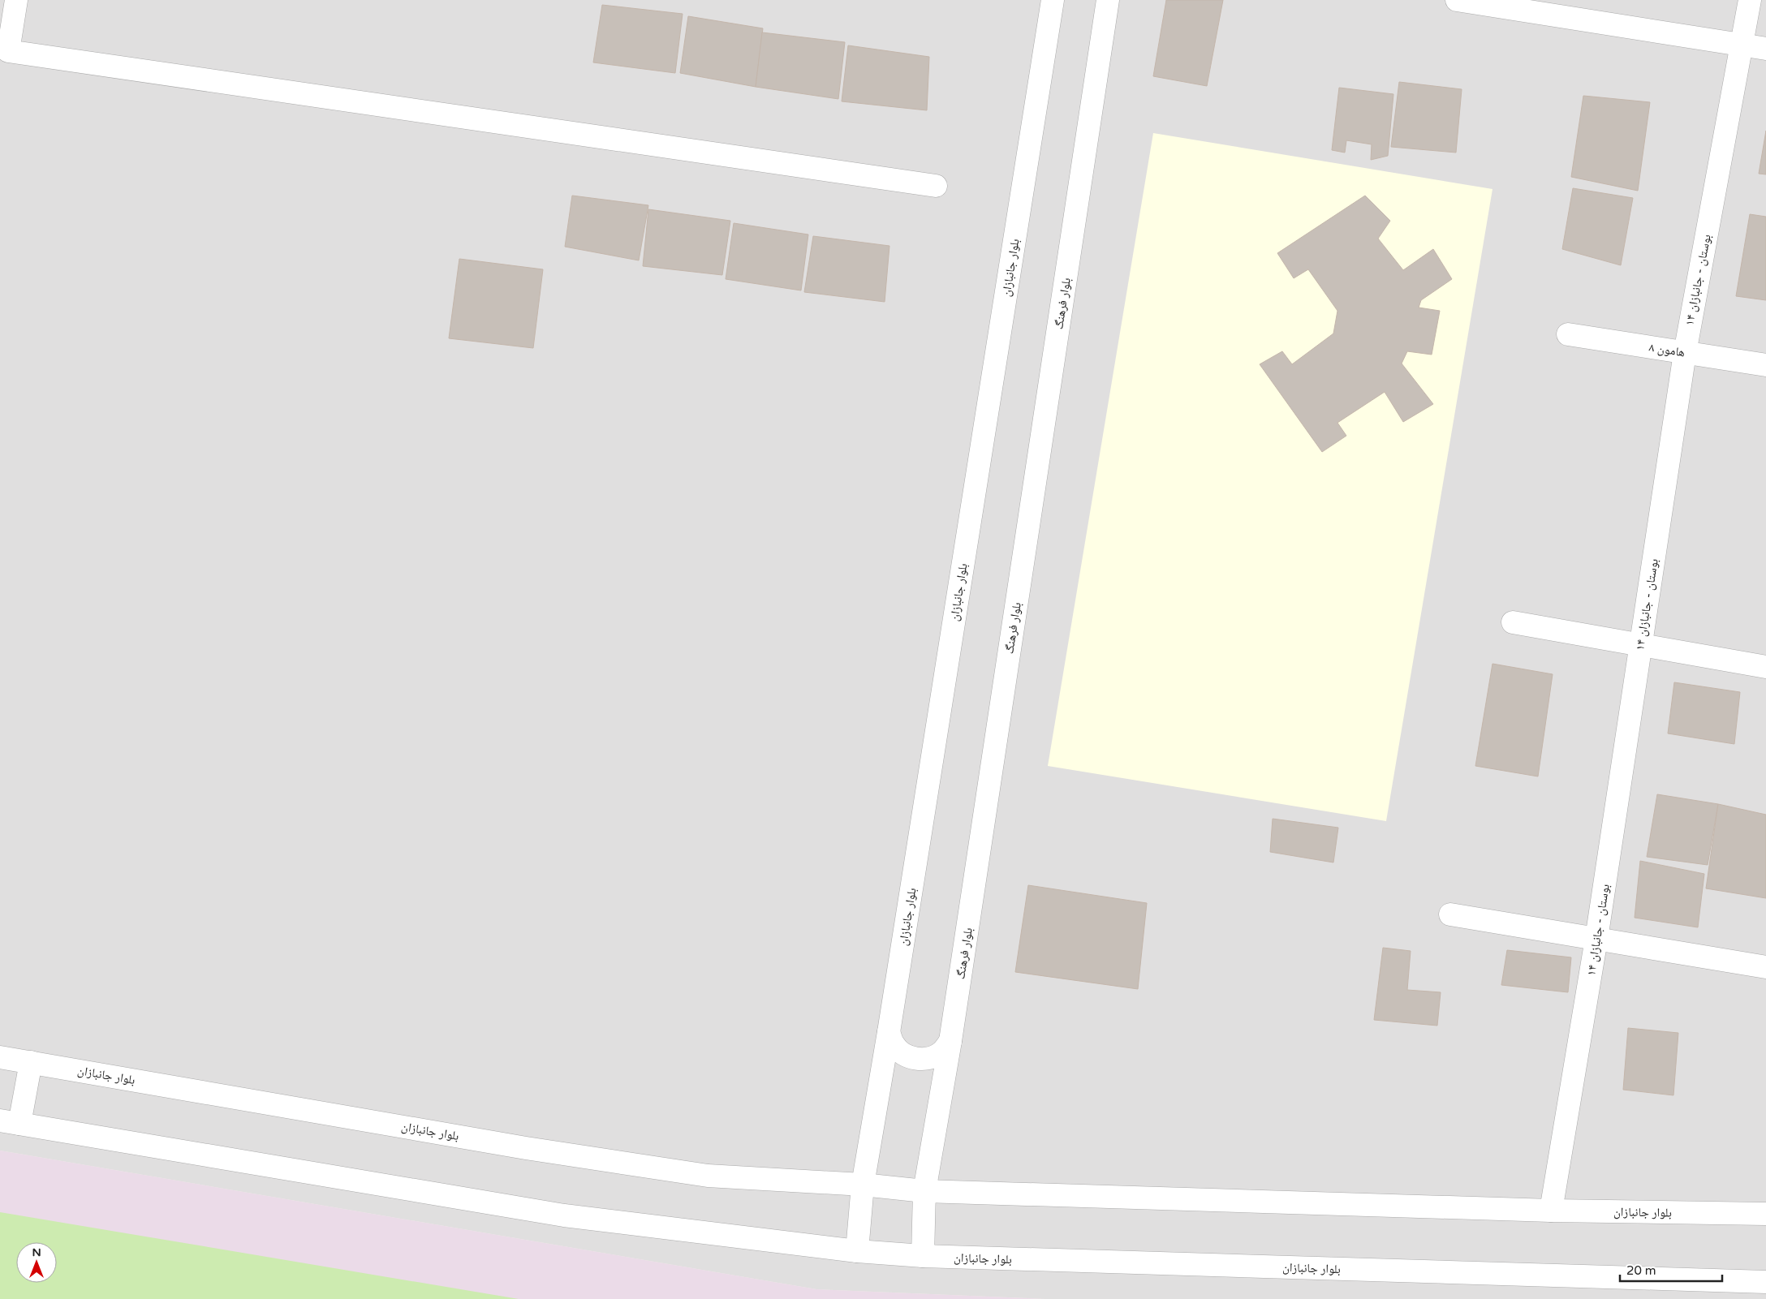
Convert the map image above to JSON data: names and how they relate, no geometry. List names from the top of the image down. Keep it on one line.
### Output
{"streets":{"street":["بلوار جانبازان","بوستان - جانبازان ۱۴","بلوار فرهنگ","هامون ۸"]},"crossings":[["بلوار جانبازان","بوستان - جانبازان ۱۴"],["بلوار جانبازان","بلوار فرهنگ"],["بوستان - جانبازان ۱۴","هامون ۸"]],"scale_bar":"20 m","north":"top"}
